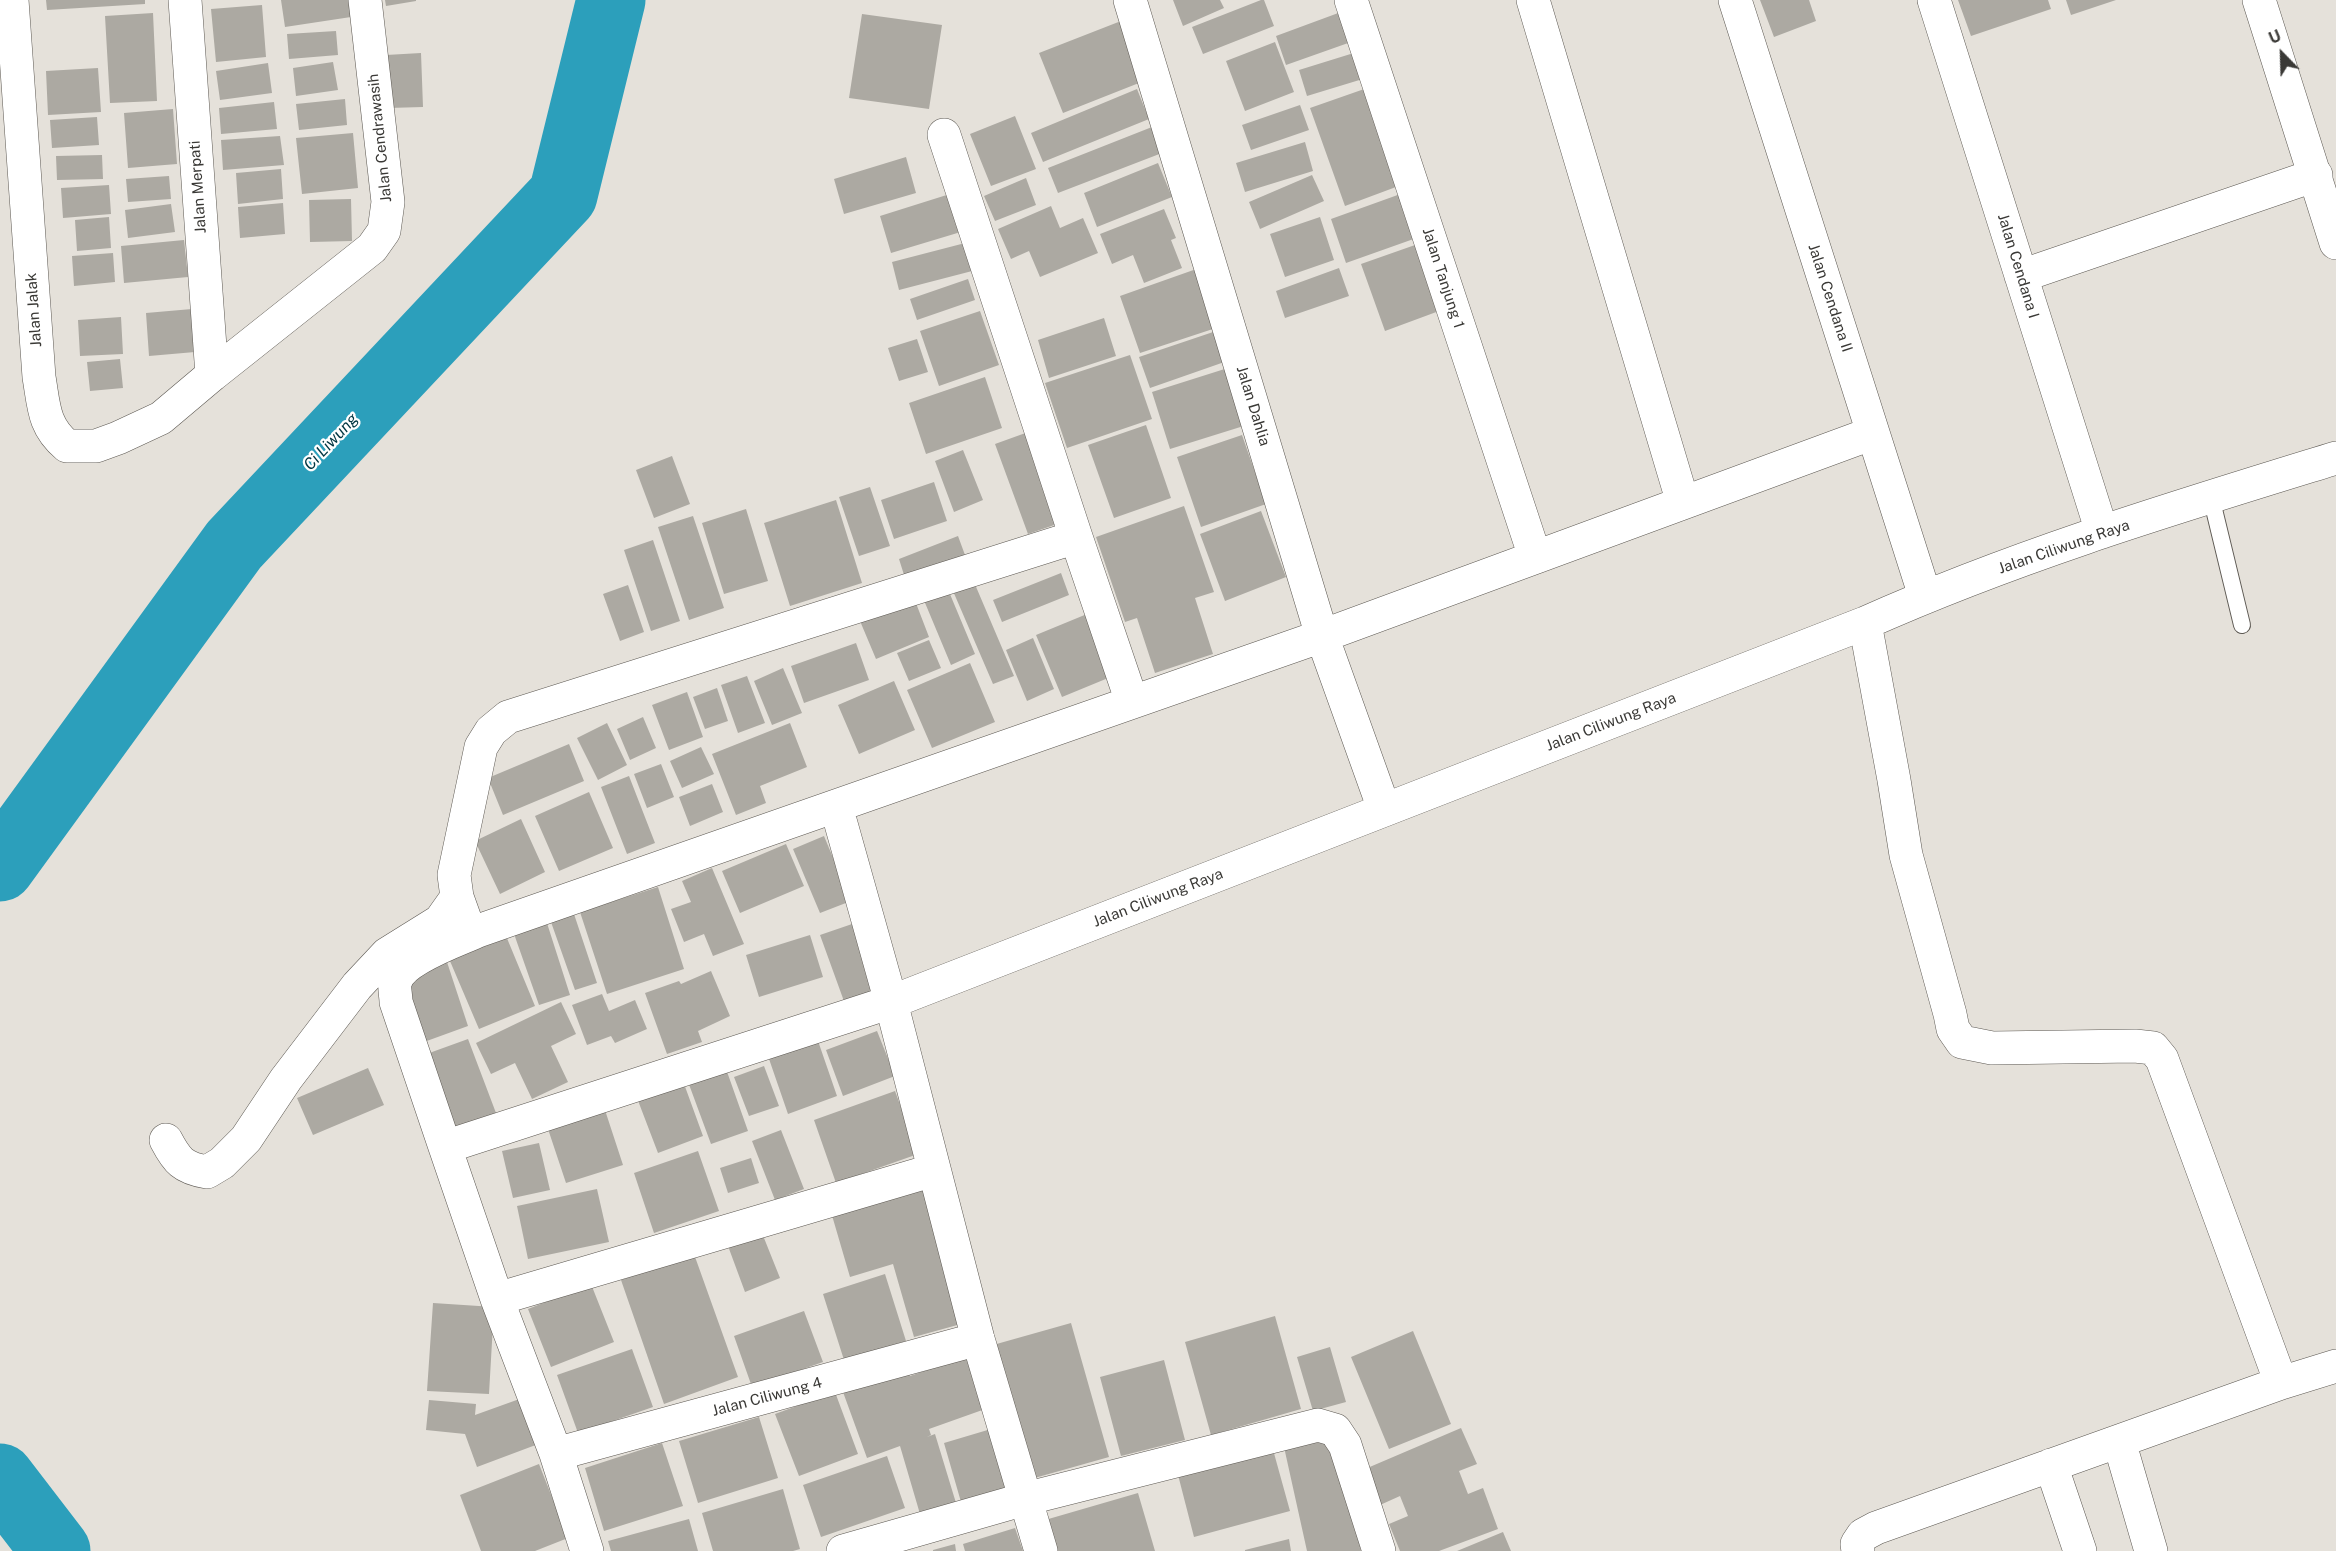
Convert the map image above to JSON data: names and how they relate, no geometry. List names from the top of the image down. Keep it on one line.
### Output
{"streets":{"street":["Jalan Cendrawasih","Jalan Merpati","Jalan Cendana I","Jalan Tanjung 1","Jalan Cendana II","Jalan Jalak","Jalan Dahlia","Jalan Ciliwung Raya","Jalan Ciliwung 4"]},"crossings":[["Jalan Cendrawasih","Jalan Merpati"],["Jalan Cendrawasih","Jalan Jalak"],["Jalan Merpati","Jalan Jalak"],["Jalan Cendana I","Jalan Ciliwung Raya"],["Jalan Cendana II","Jalan Ciliwung Raya"],["Jalan Dahlia","Jalan Ciliwung Raya"]],"water":["Ci Liwung"],"north":"top left"}
